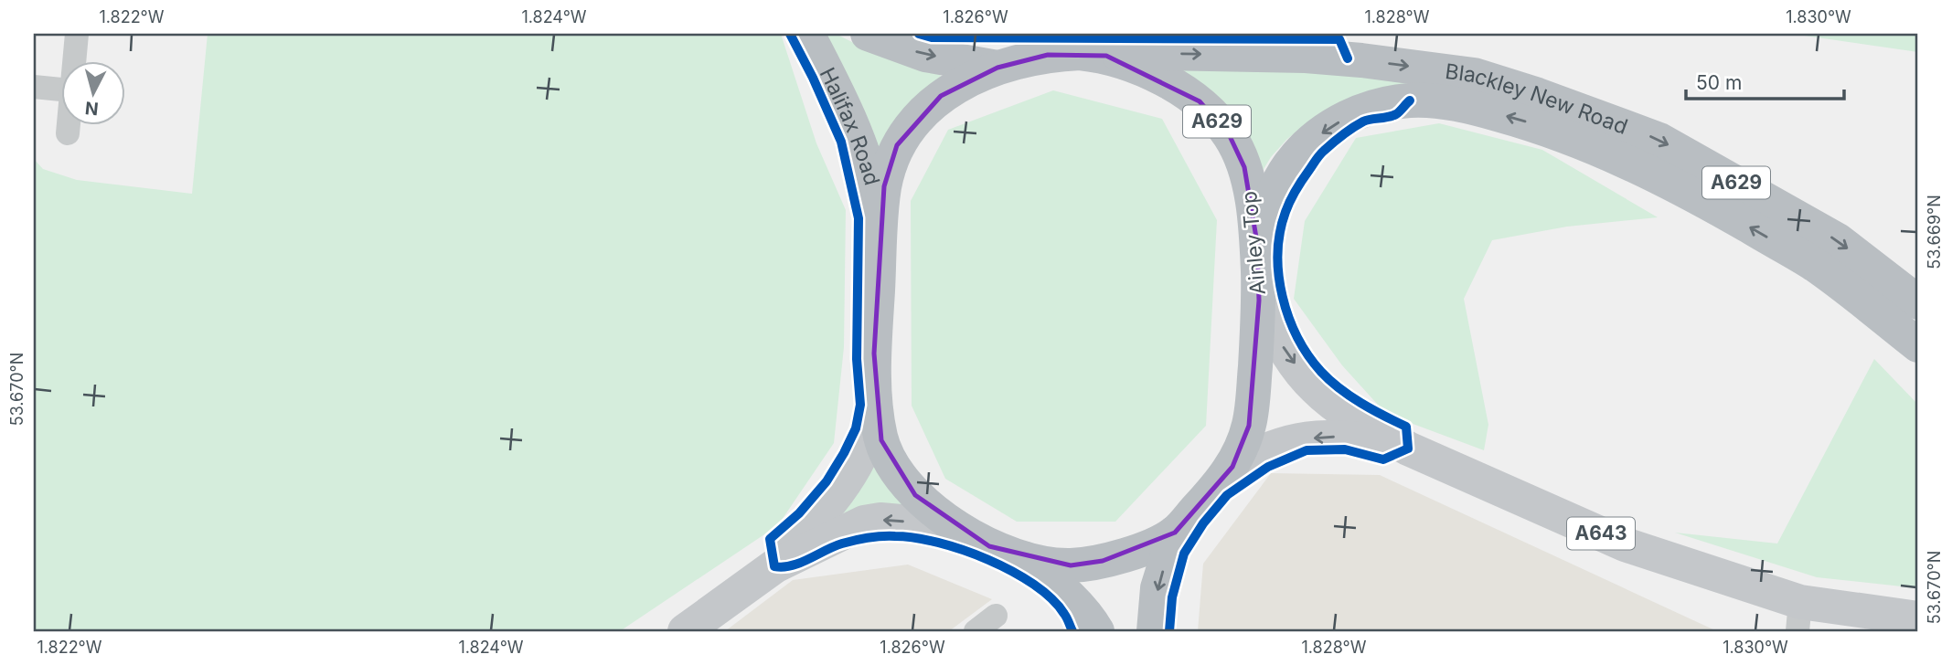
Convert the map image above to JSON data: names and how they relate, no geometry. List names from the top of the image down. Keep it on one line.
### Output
{"streets":{"highway":["Blackley New Road","A629","Halifax Road","Ainley Top"],"main road":["A643"]},"crossings":[["Blackley New Road","Ainley Top"],["A629","Ainley Top"],["Halifax Road","Ainley Top"],["Ainley Top","A643"]],"scale_bar":"50 m","north":"bottom","coordinates":["1.822°W","1.824°W","1.826°W","1.828°W","1.830°W","53.669°N","53.670°N"]}
